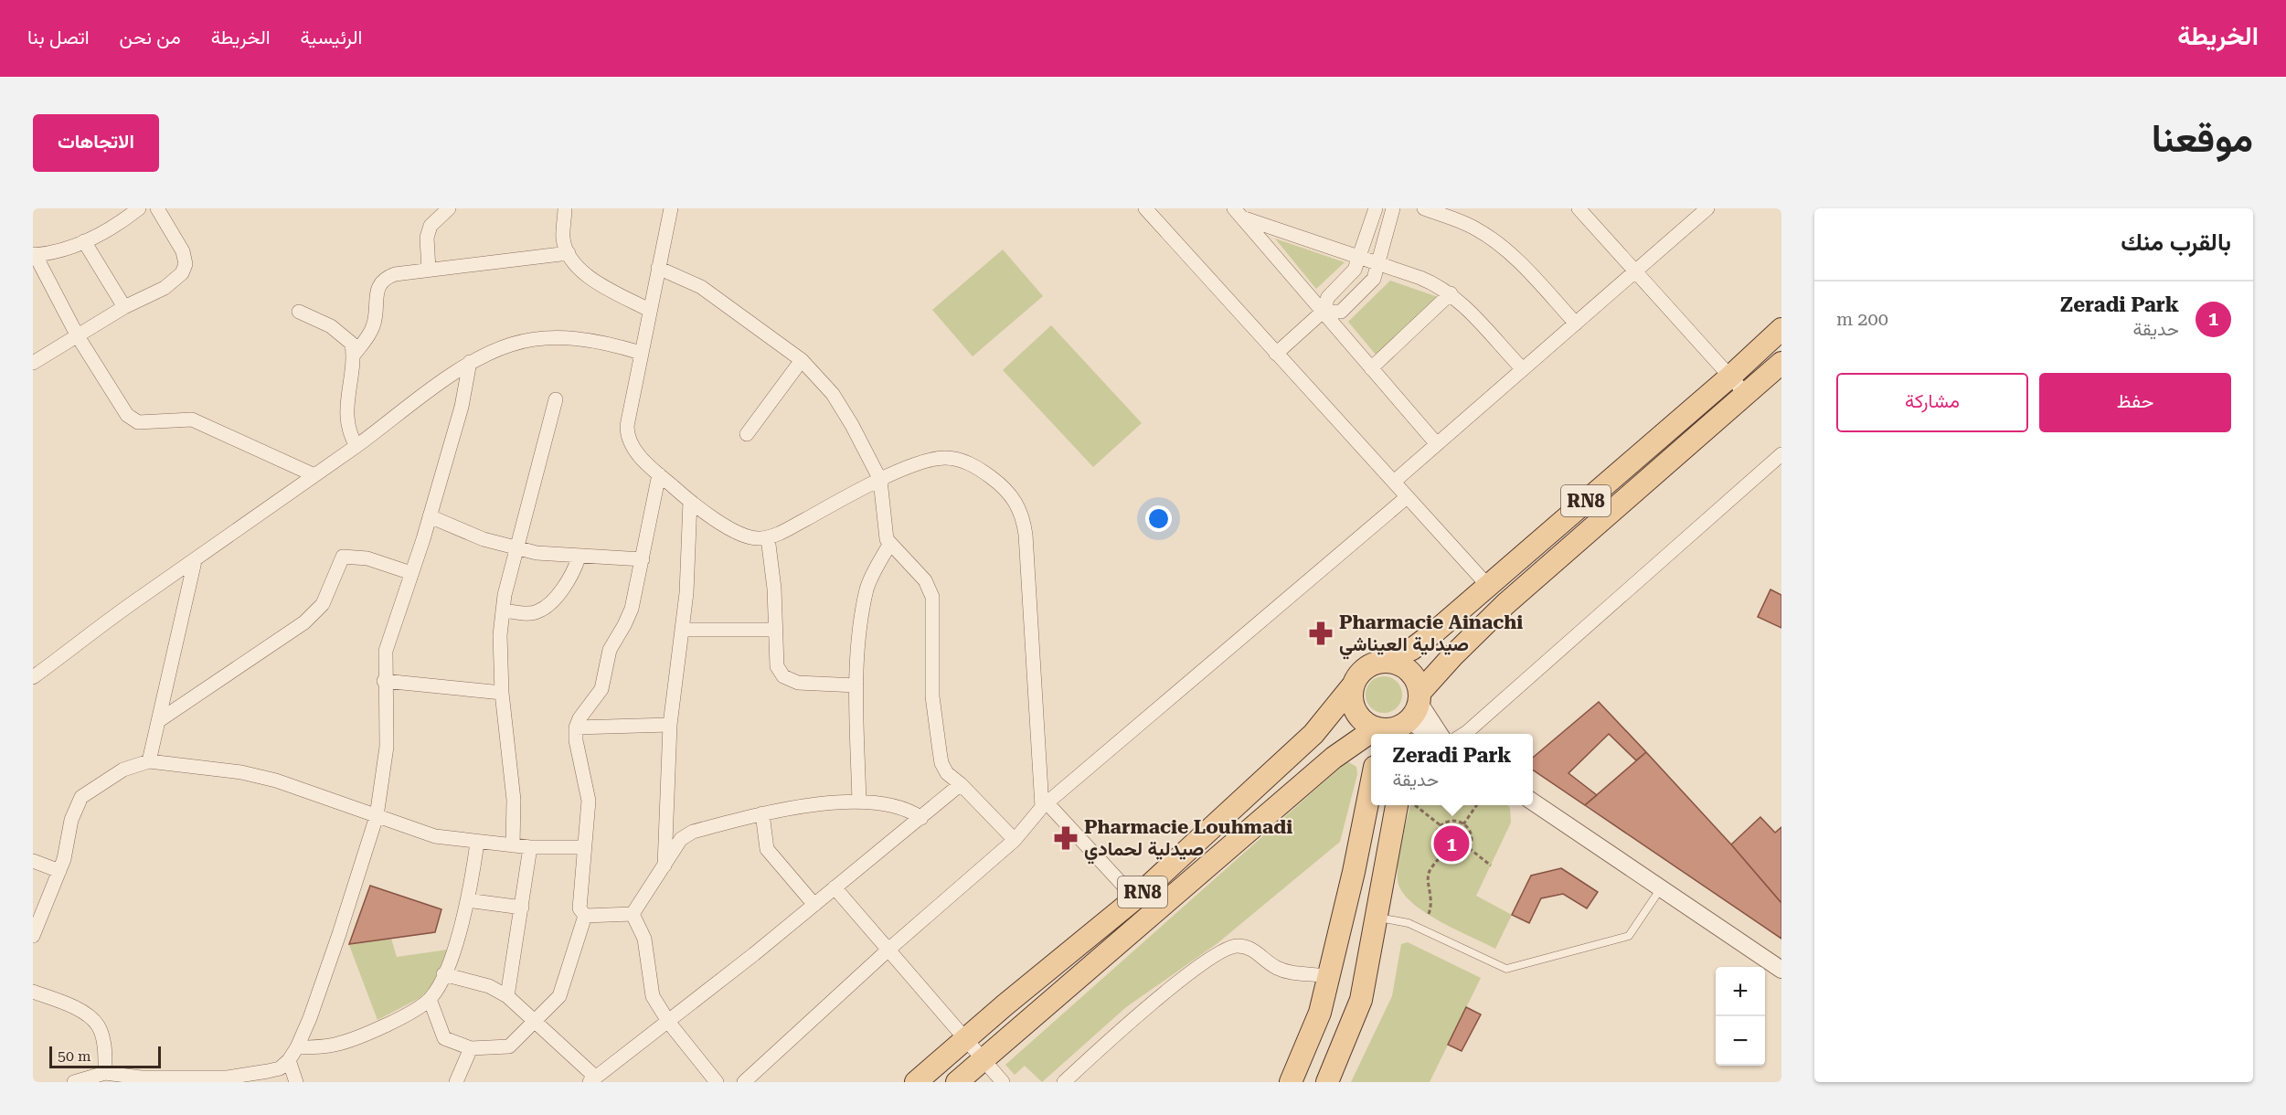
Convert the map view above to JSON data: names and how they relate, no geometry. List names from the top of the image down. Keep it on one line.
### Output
{"streets":{"main road":["RN8"]},"places":{"pharmacy":["Pharmacie Ainachi صيدلية العيناشي","Pharmacie Louhmadi صيدلية لحمادي"]},"scale_bar":"50 m","page":{"header":"الخريطة","nav":["الرئيسية","الخريطة","من نحن","اتصل بنا"],"title":"موقعنا","buttons":["الاتجاهات",["حفظ","مشاركة"]],"heading":"بالقرب منك","list":[{"mark":"1","name":"Zeradi Park","note":"حديقة","value":"200 m"}],"popup":["Zeradi Park","حديقة"],"pins":"1","map_buttons":["+","−"],"scale":"50 m"}}
